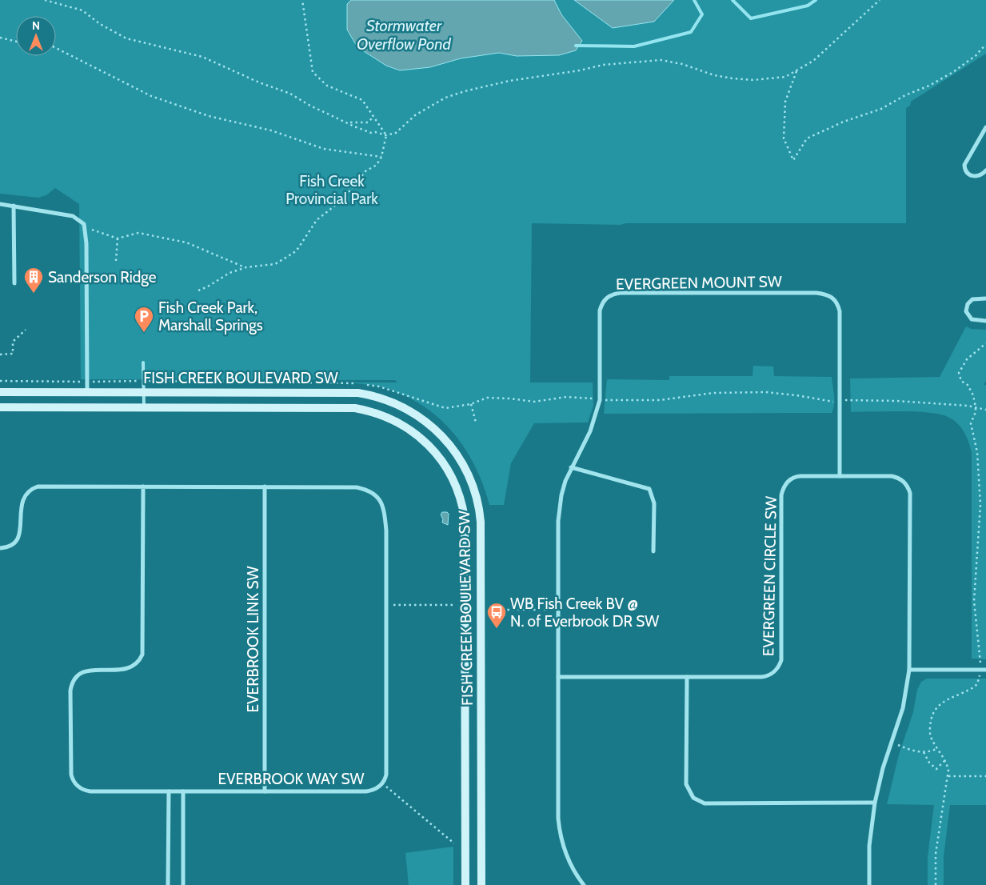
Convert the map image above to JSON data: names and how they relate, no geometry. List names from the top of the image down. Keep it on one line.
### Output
{"streets":{"main road":["FISH CREEK BOULEVARD SW"],"street":["EVERGREEN MOUNT SW","EVERGREEN CIRCLE SW","EVERBROOK LINK SW","EVERBROOK WAY SW"]},"crossings":[["EVERGREEN MOUNT SW","EVERGREEN CIRCLE SW"],["EVERBROOK LINK SW","EVERBROOK WAY SW"]],"water":["Stormwater Overflow Pond"],"parks":["Fish Creek Provincial Park"],"places":{"building":["Sanderson Ridge"],"parking":["Fish Creek Park, Marshall Springs"],"bus stop":["WB Fish Creek BV @ N. of Everbrook DR SW"]},"north":"top"}
